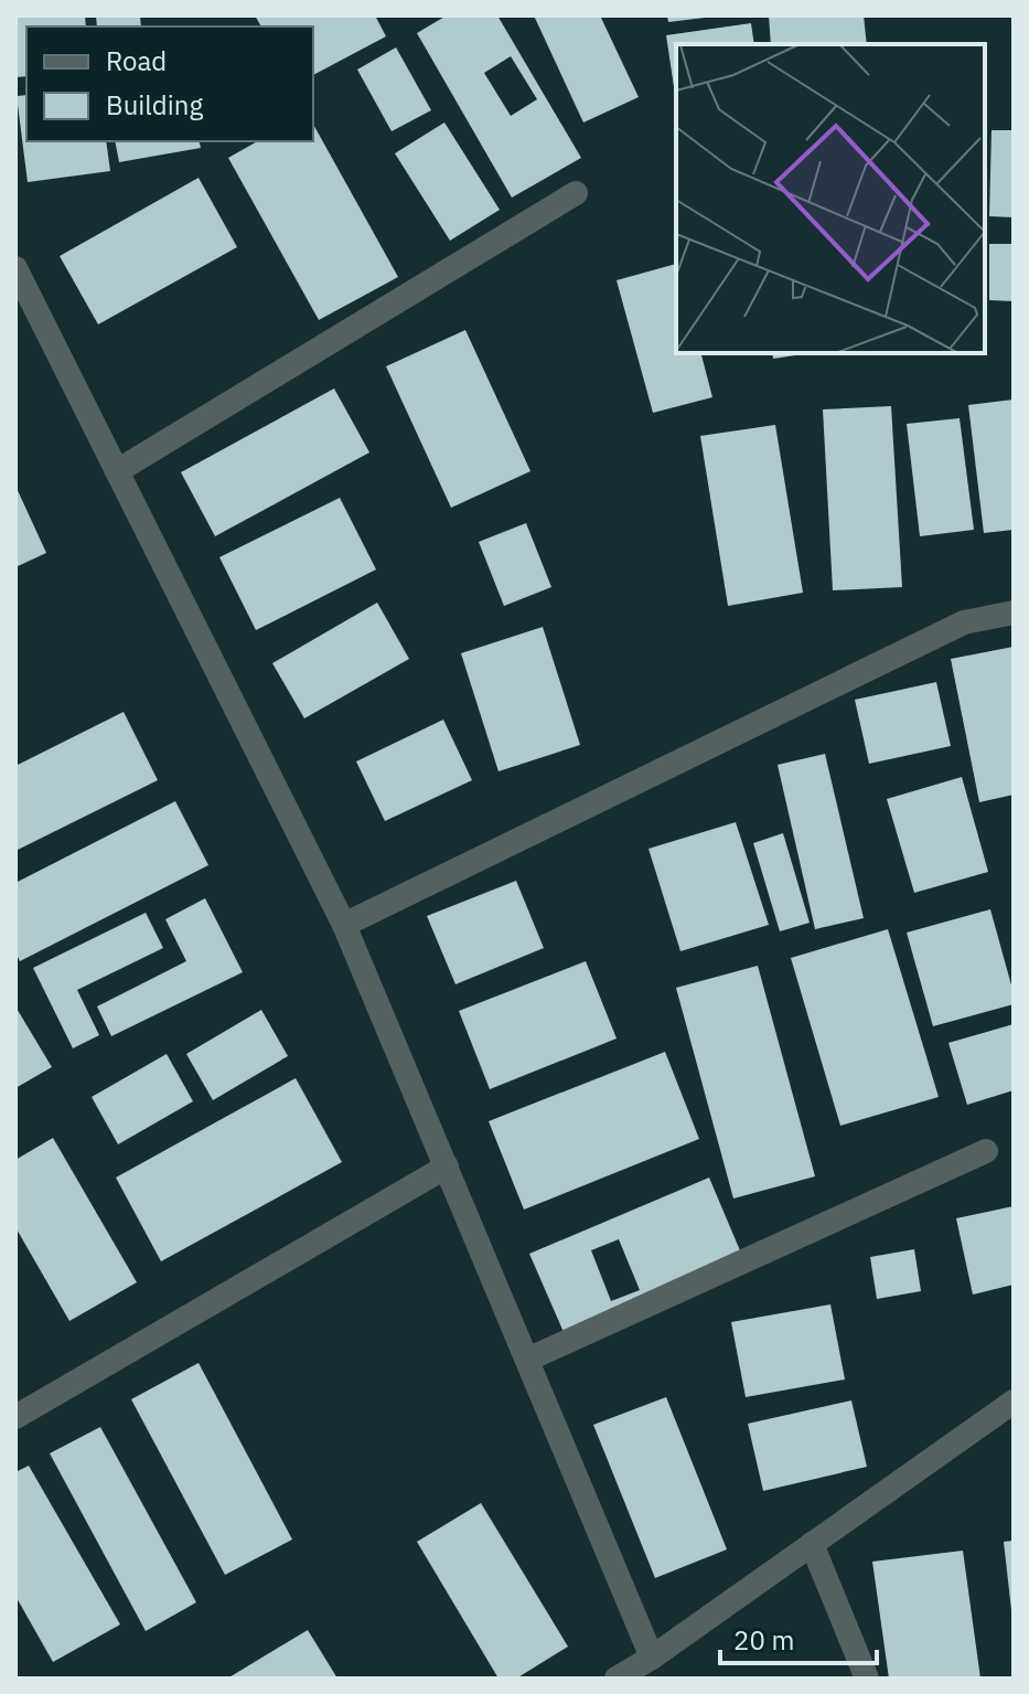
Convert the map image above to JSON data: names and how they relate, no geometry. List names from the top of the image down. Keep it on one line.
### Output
{"legend":["Road","Building"],"scale_bar":"20 m"}
